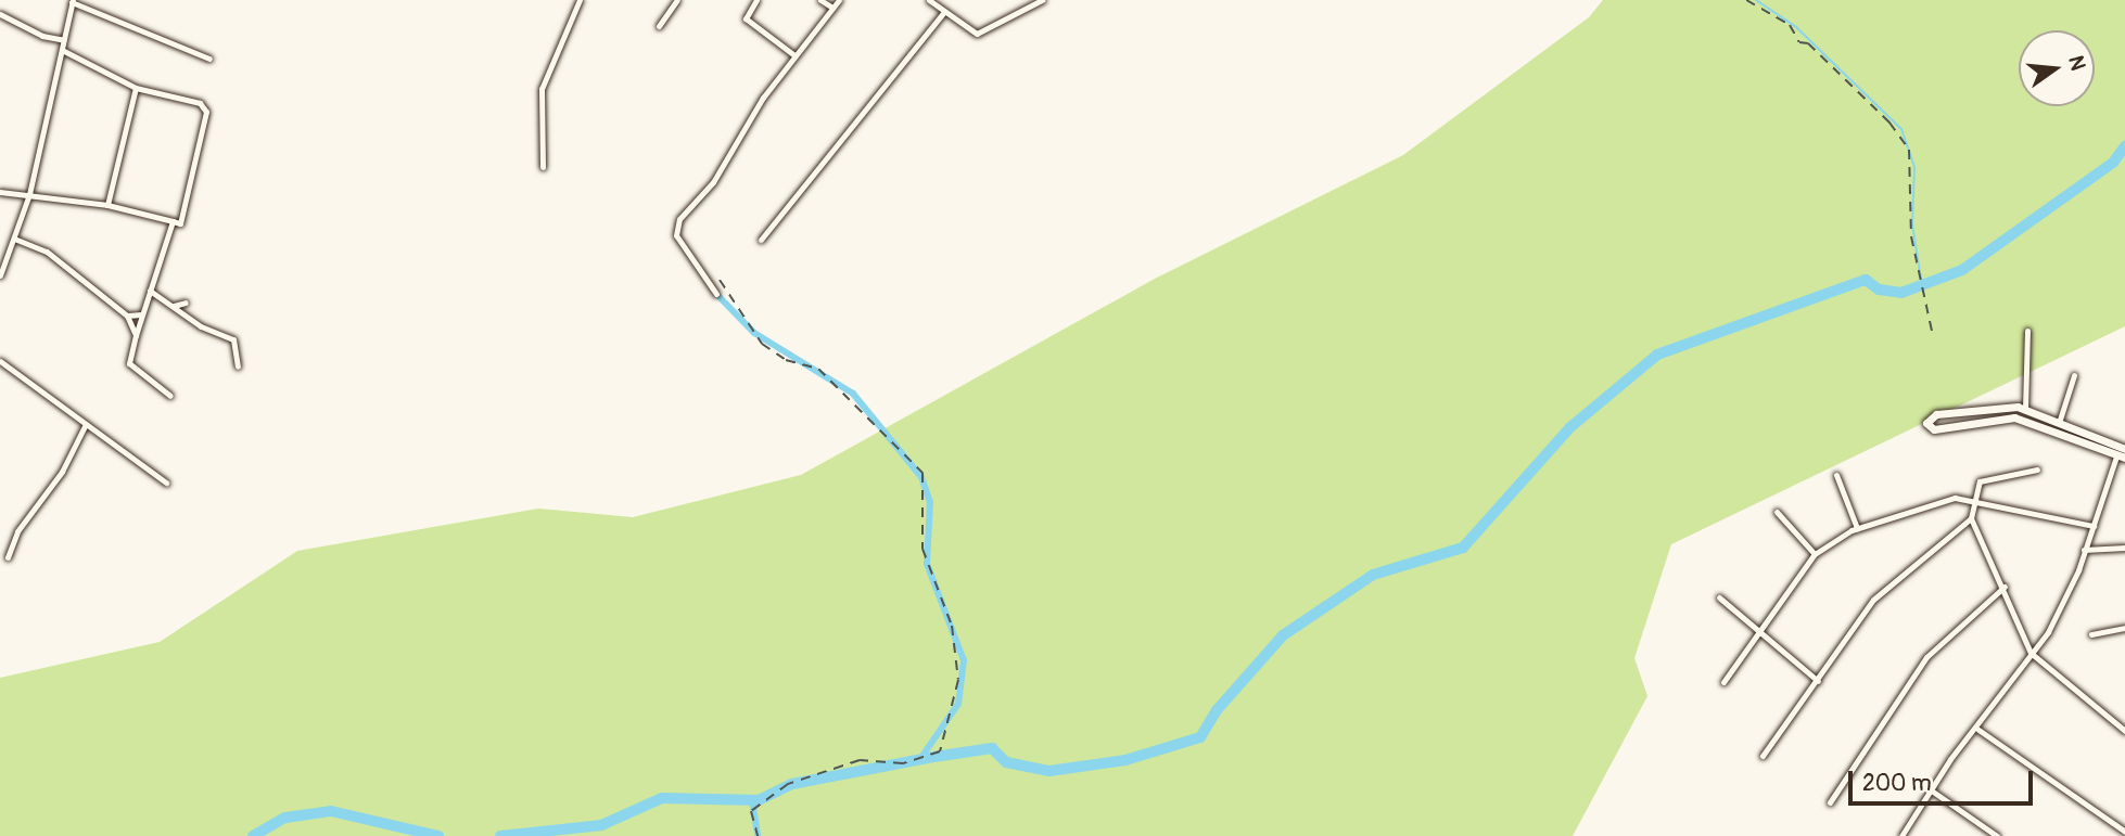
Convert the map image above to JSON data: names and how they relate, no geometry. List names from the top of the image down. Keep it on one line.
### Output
{"scale_bar":"200 m","north":"right"}
